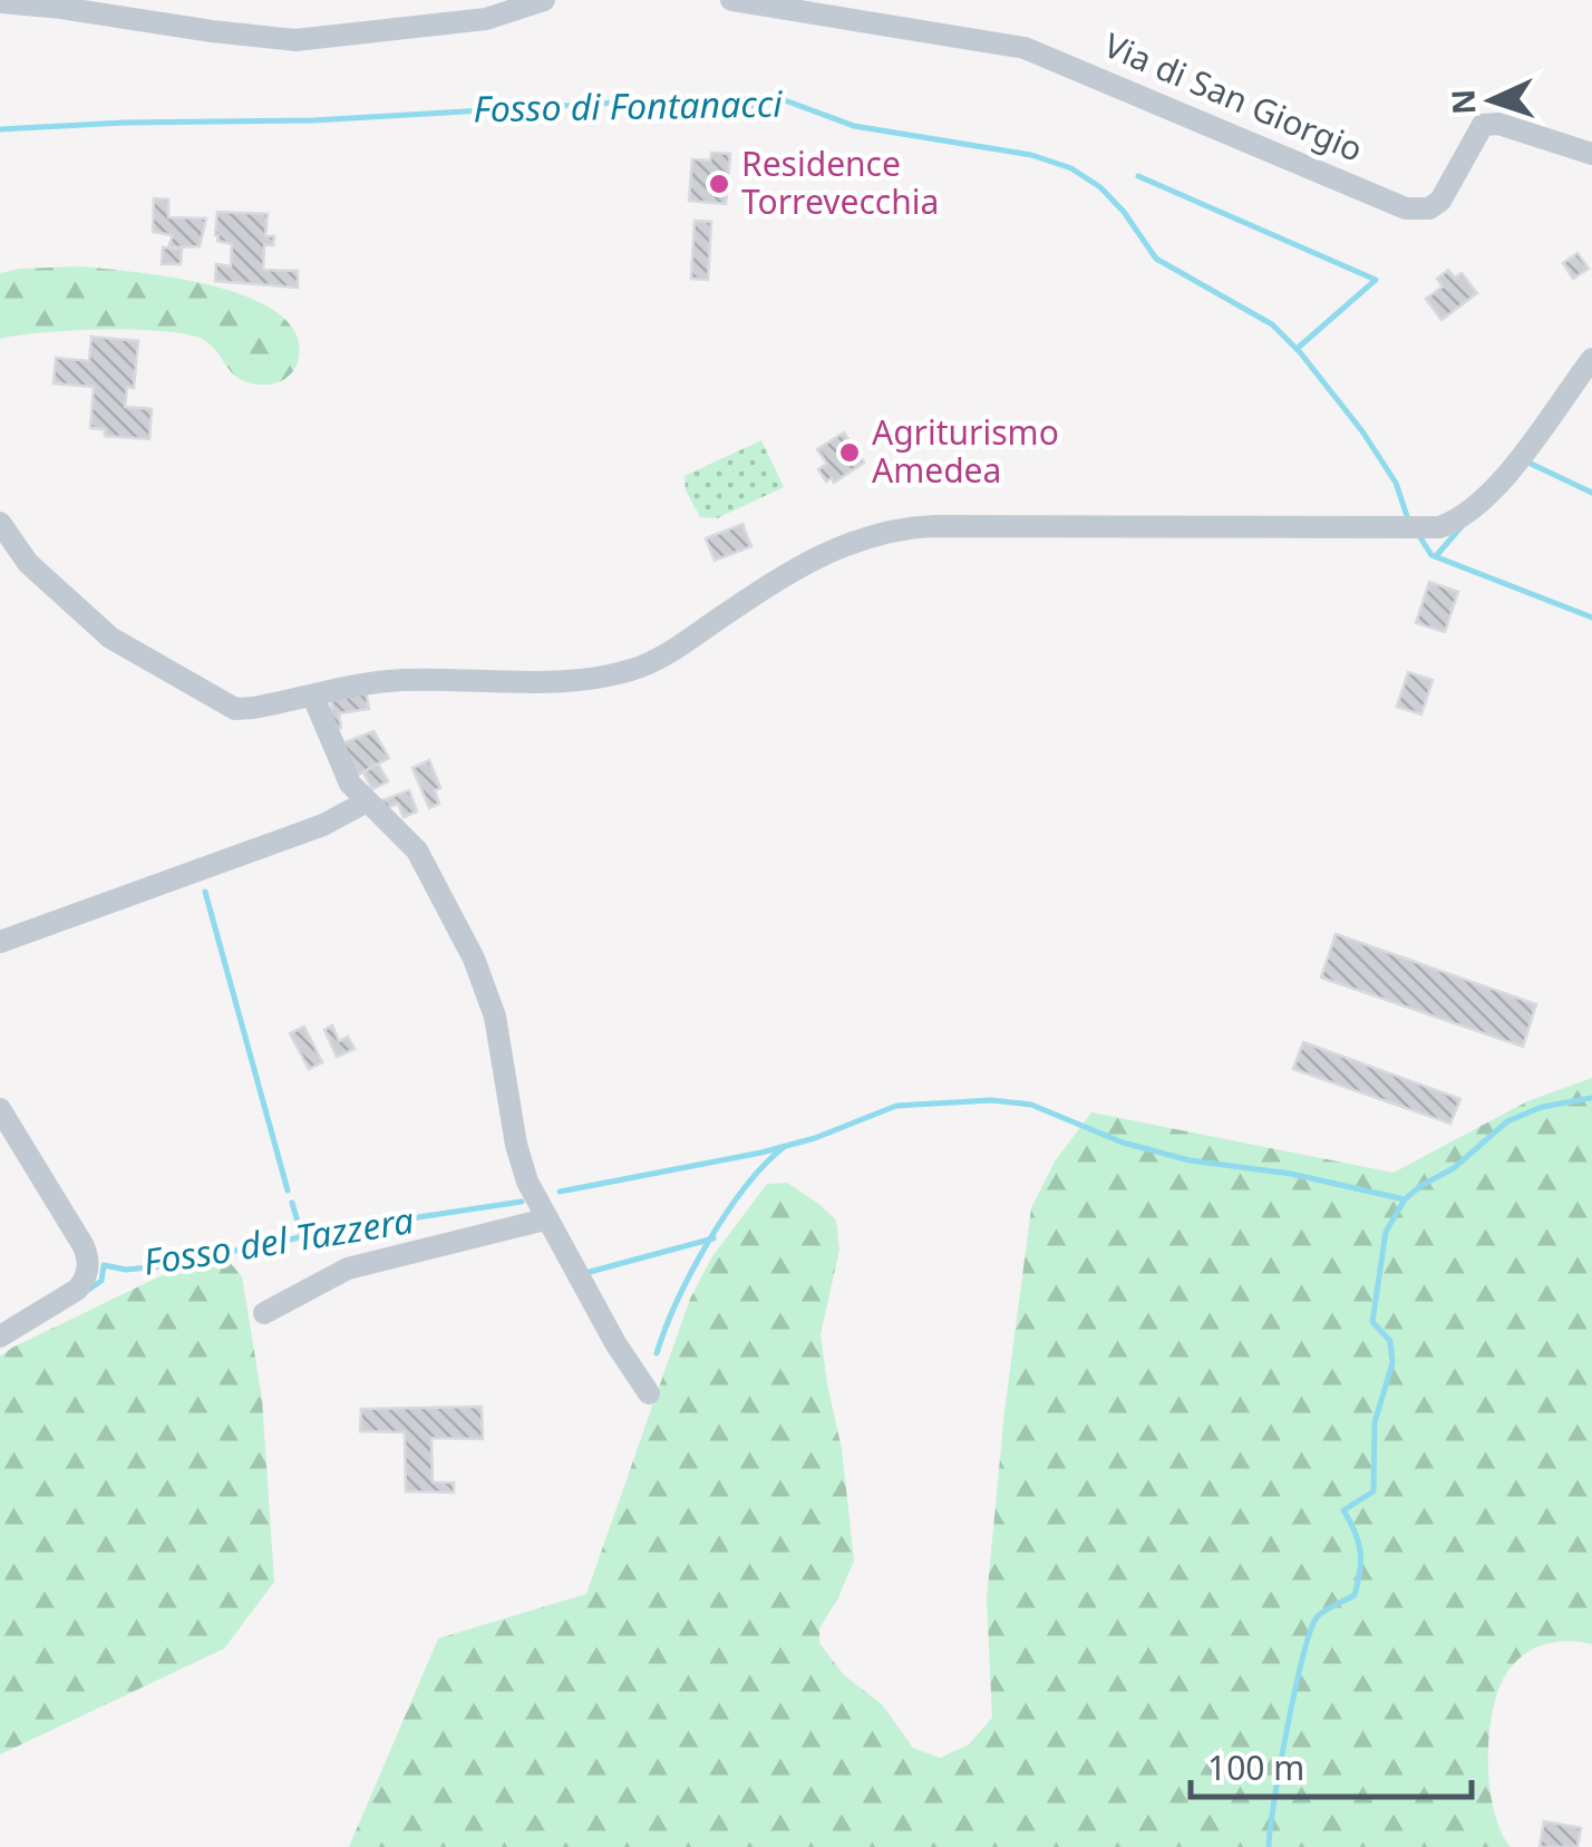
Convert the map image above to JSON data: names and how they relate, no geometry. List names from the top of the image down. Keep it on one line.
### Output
{"streets":{"street":["Via di San Giorgio"]},"water":["Fosso di Fontanacci","Fosso del Tazzera"],"places":["Residence Torrevecchia","Agriturismo Amedea"],"scale_bar":"100 m","north":"left"}
